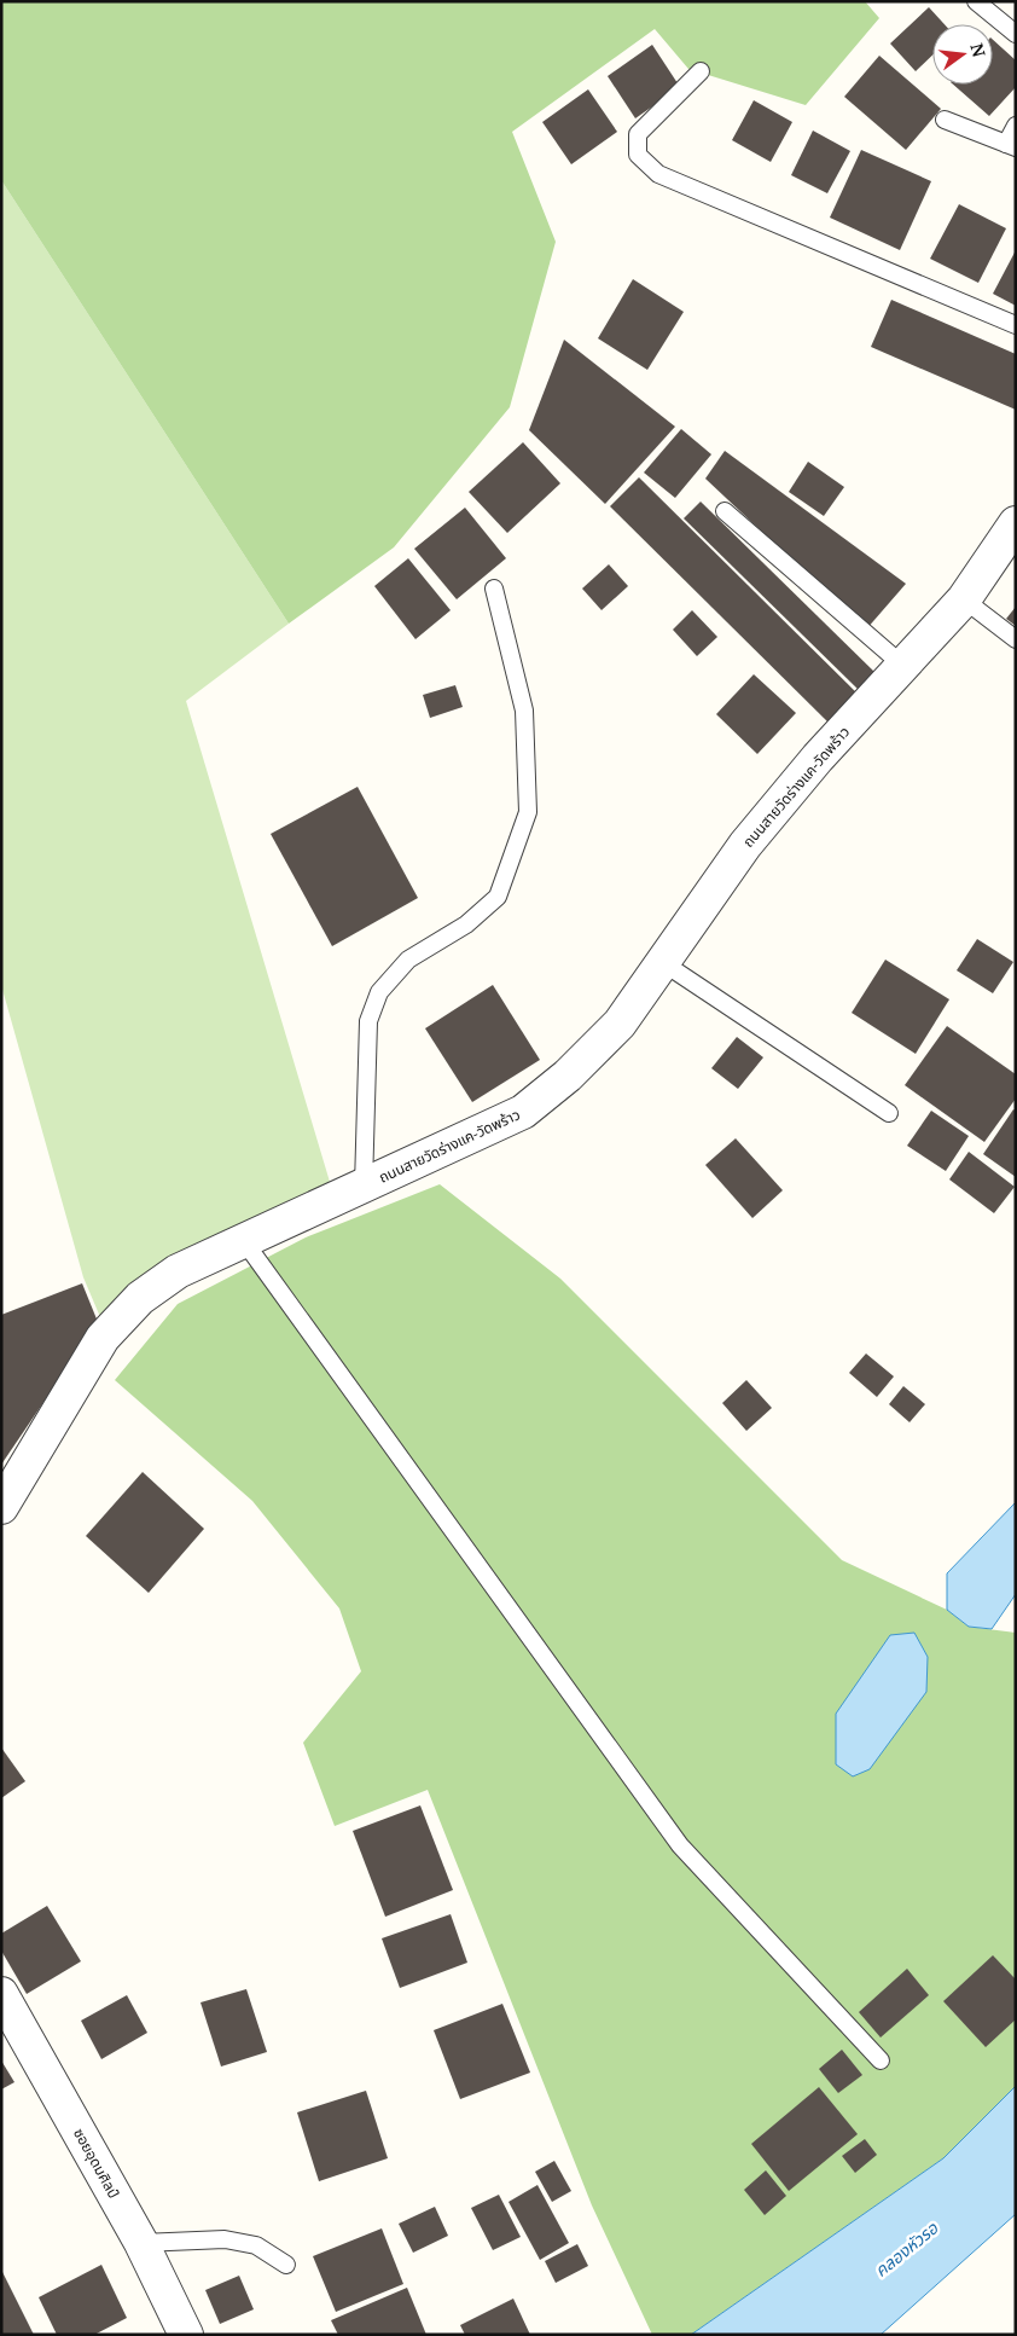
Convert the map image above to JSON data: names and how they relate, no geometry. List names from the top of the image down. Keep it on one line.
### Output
{"streets":{"street":["ถนนสายวัดร่างแค-วัดพร้าว","ซอยอุดมศิลป์"]},"water":["คลองหัวรอ"],"north":"right"}
